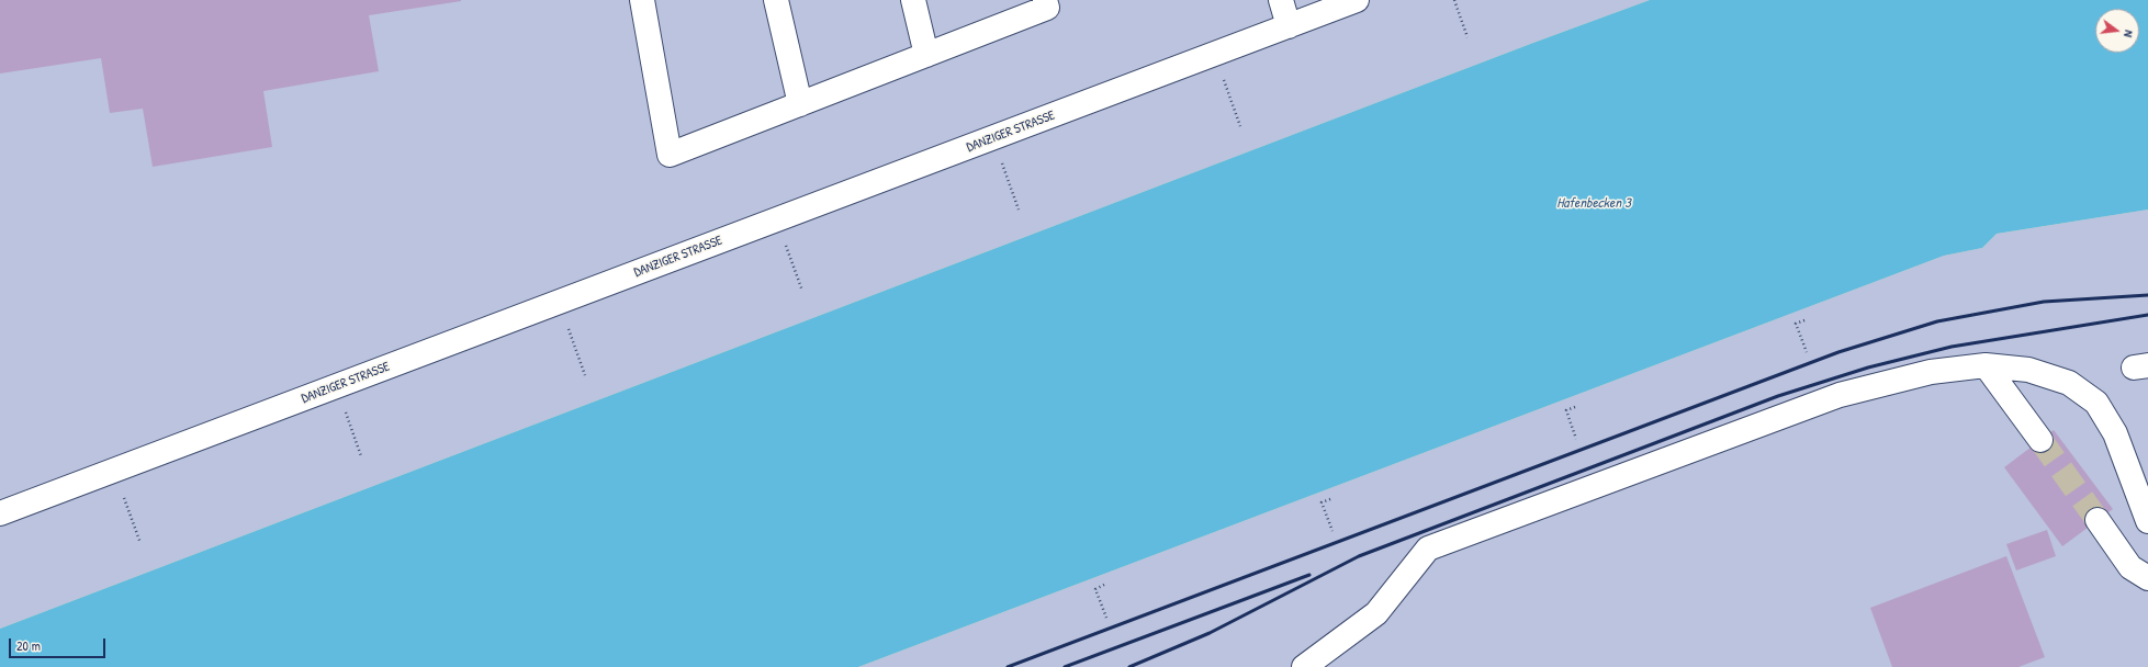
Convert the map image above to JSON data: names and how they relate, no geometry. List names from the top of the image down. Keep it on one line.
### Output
{"streets":{"street":["DANZIGER STRASSE"]},"water":["Hafenbecken 3"],"scale_bar":"20 m","north":"right"}
